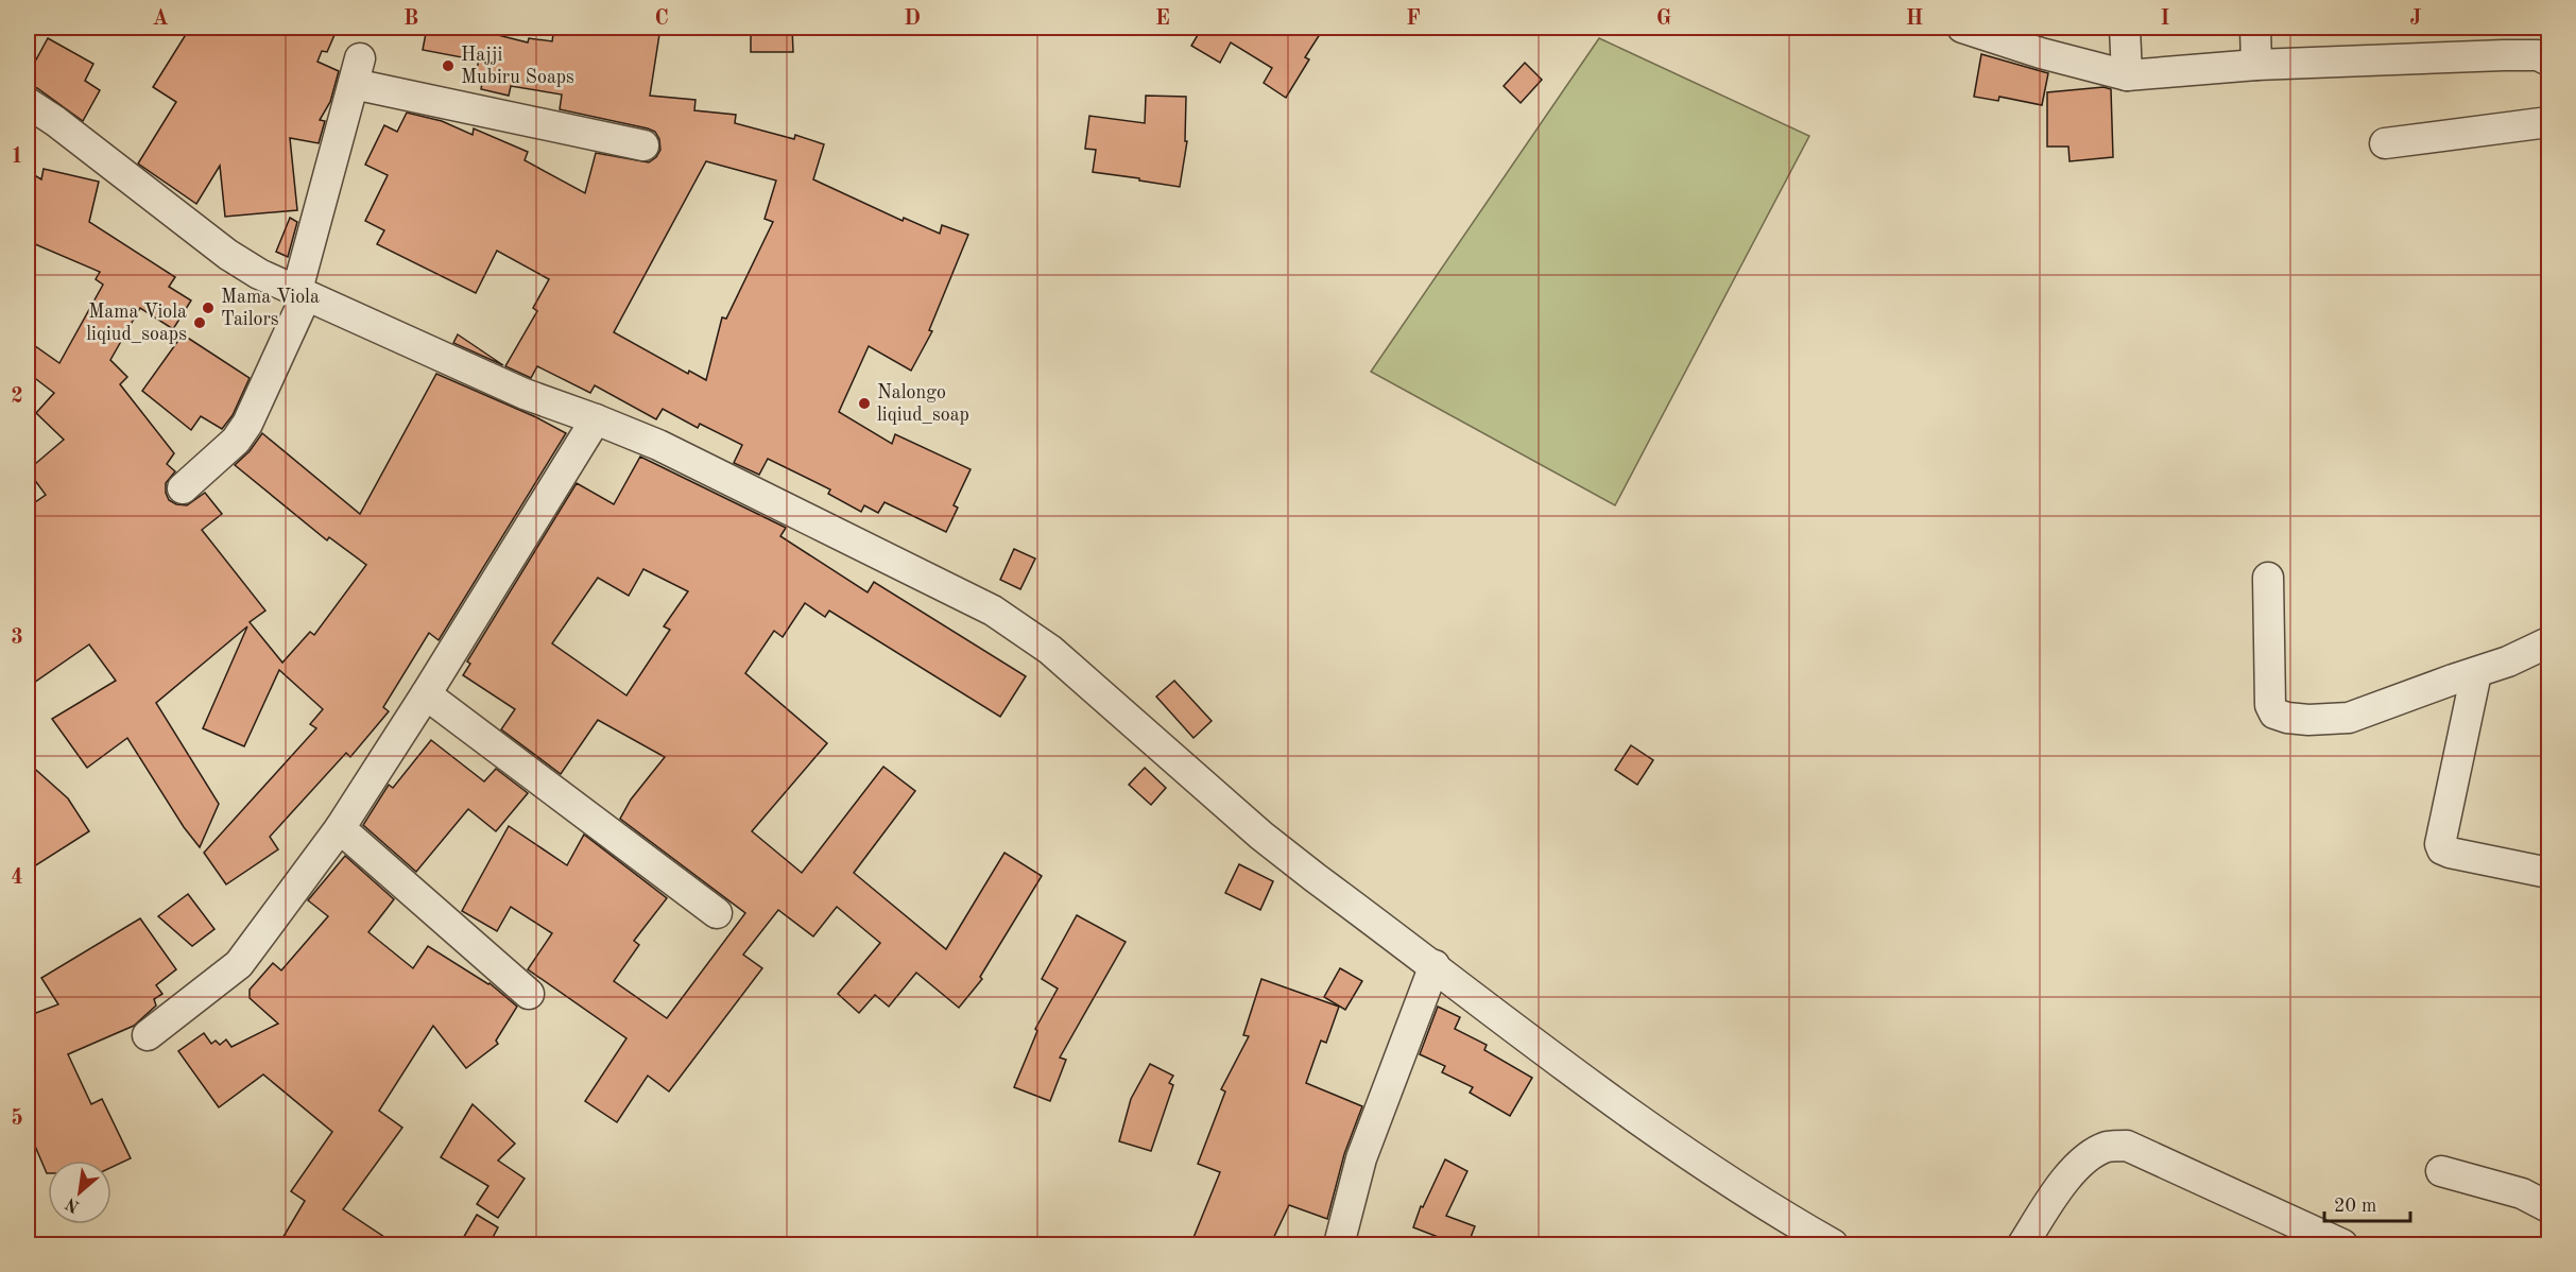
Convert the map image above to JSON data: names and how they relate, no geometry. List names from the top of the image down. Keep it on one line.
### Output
{"places":["Hajji Mubiru Soaps","Mama Viola Tailors","Mama Viola liqiud_soaps","Nalongo liqiud_soap"],"scale_bar":"20 m","north":"bottom left","grid":{"columns":["A","B","C","D","E","F","G","H","I","J"],"rows":["1","2","3","4","5"]}}
